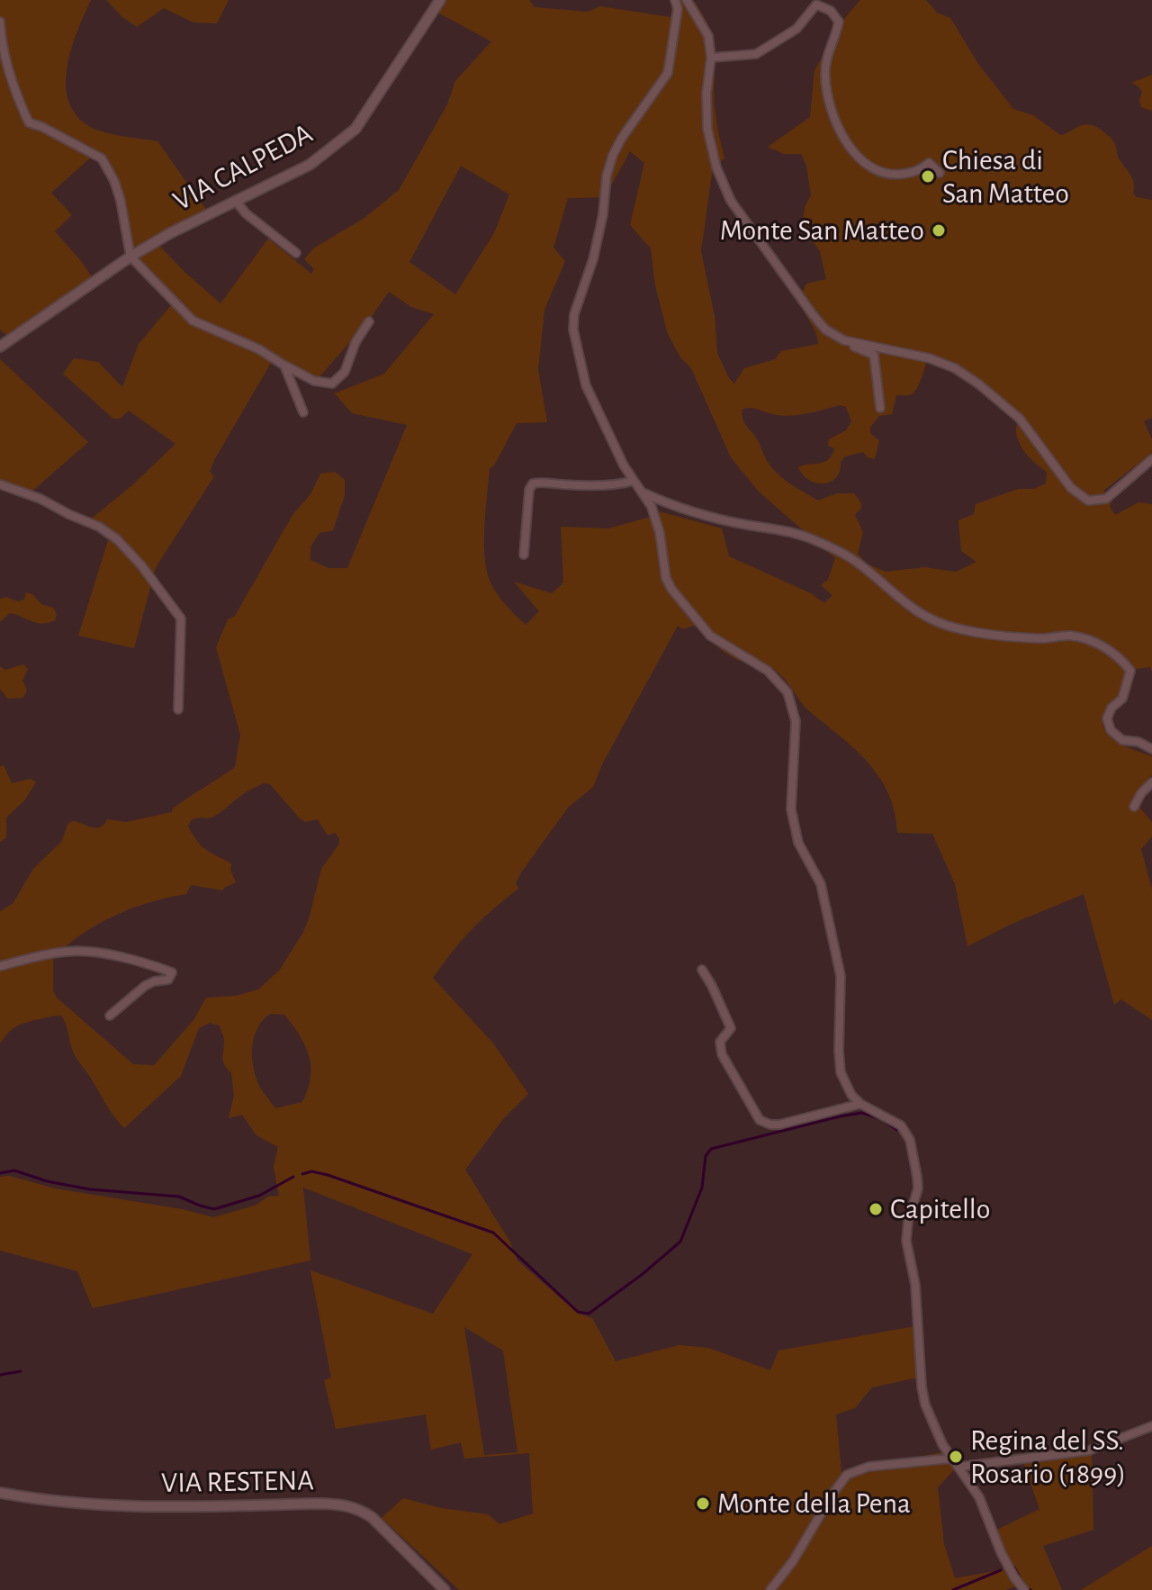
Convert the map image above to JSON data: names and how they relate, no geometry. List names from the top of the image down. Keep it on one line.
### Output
{"streets":{"street":["VIA CALPEDA","VIA RESTENA"]},"places":["Chiesa di San Matteo","Monte San Matteo","Capitello","Regina del SS. Rosario (1899)","Monte della Pena"]}
